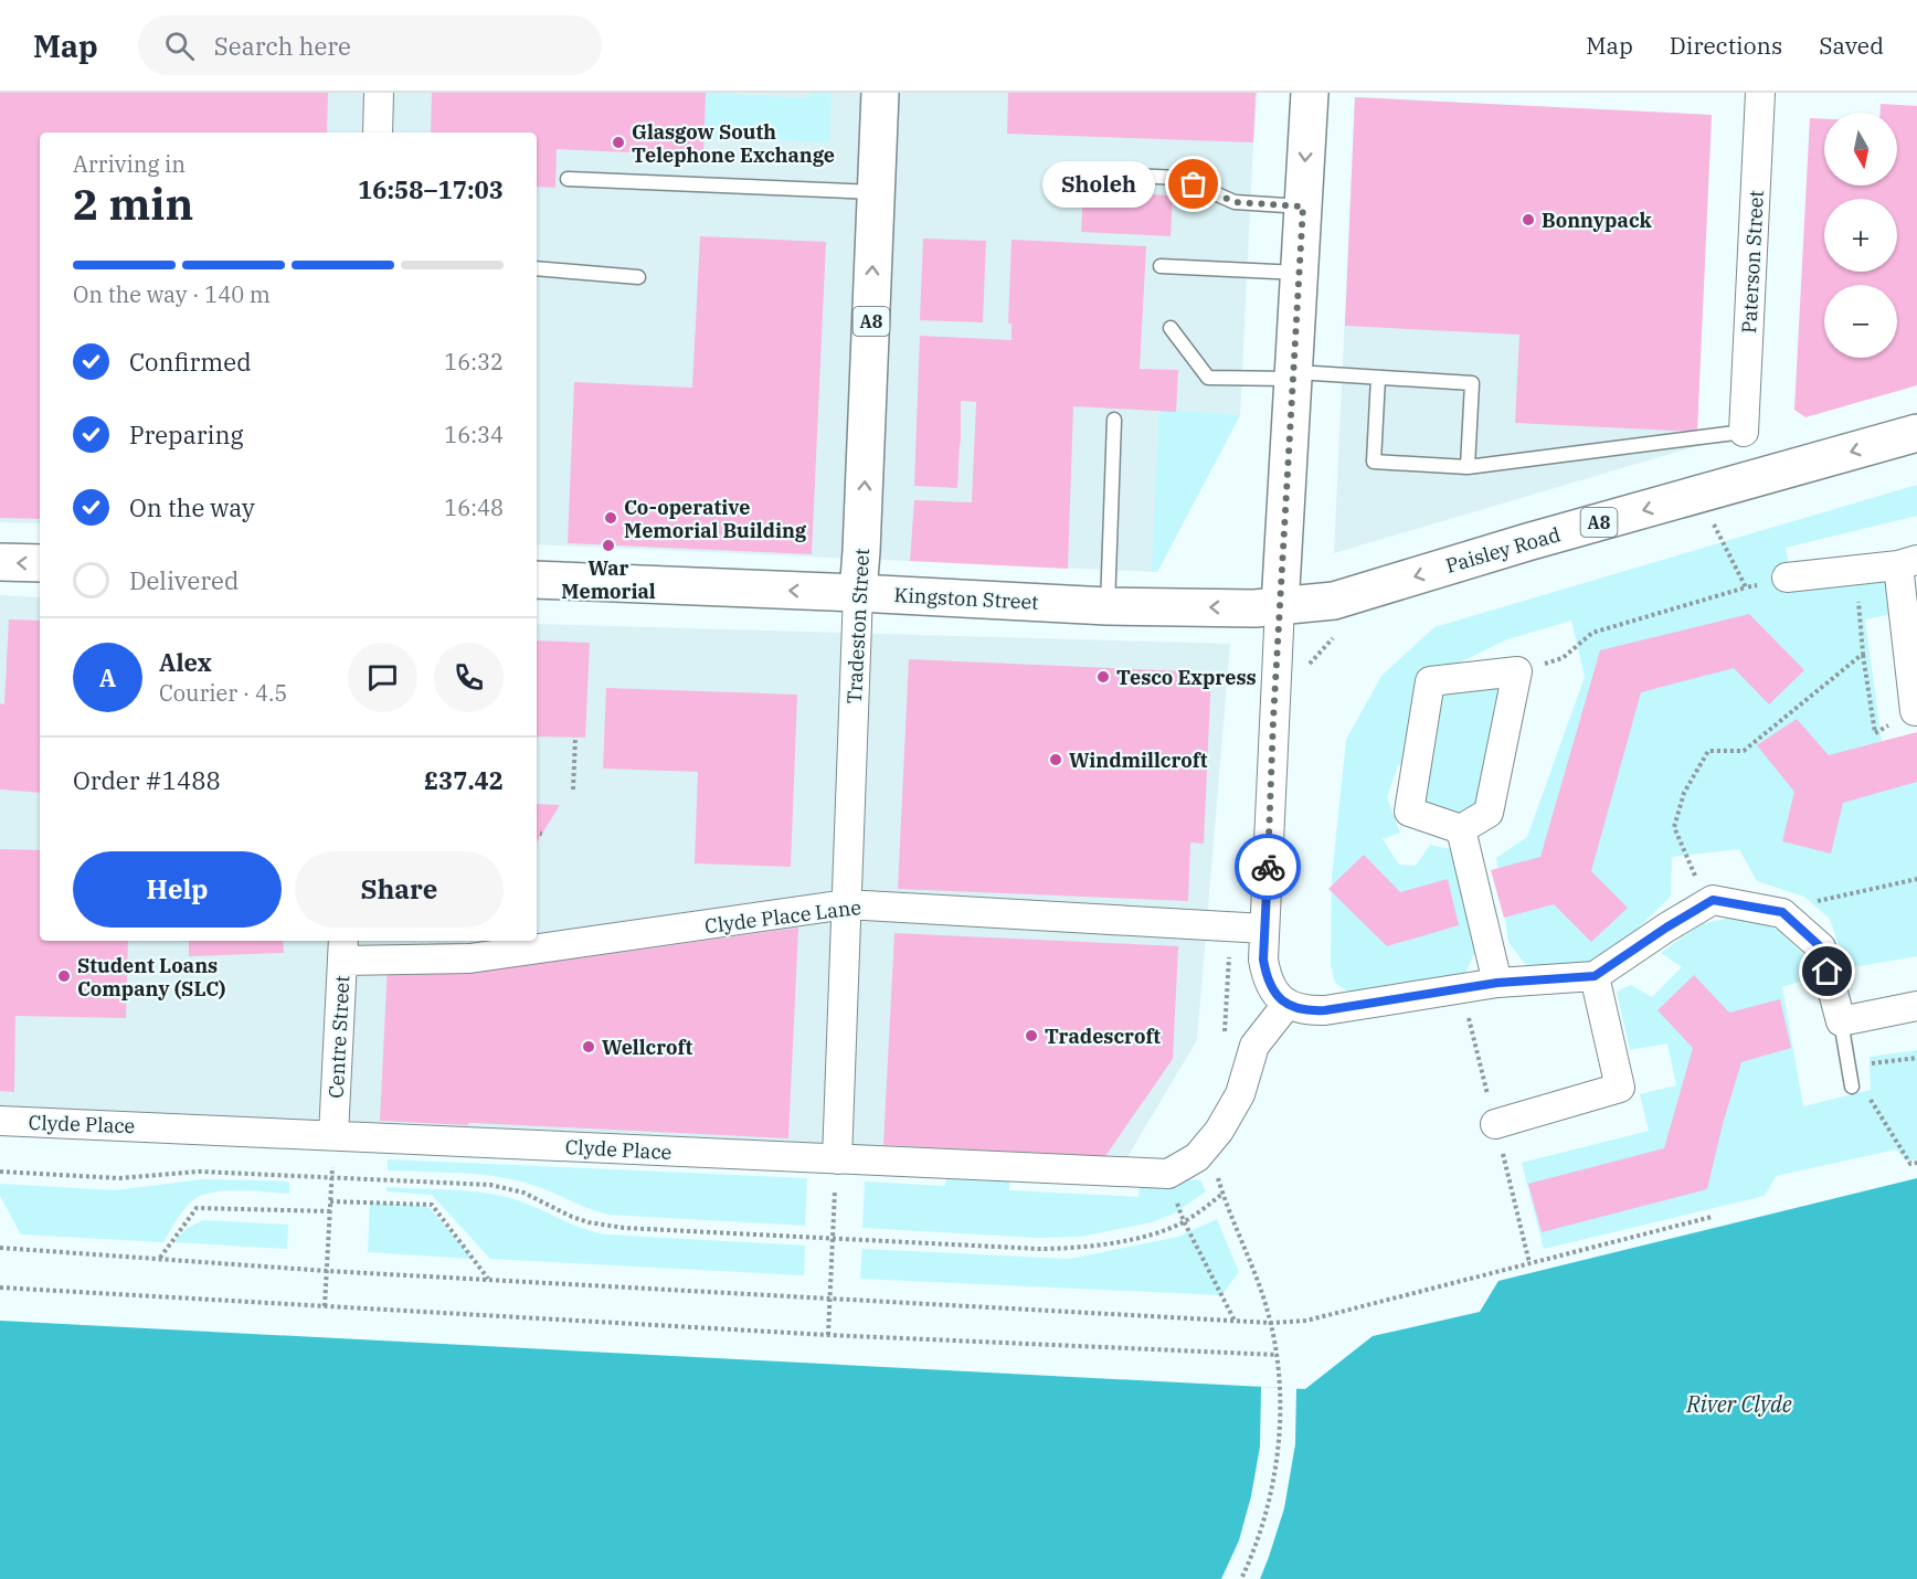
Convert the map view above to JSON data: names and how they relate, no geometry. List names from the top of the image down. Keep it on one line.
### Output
{"streets":{"main road":["A8","Paisley Road","Kingston Street","Tradeston Street"],"street":["Paterson Street","Clyde Place Lane","Centre Street","Clyde Place"]},"crossings":[["Paisley Road","Kingston Street"],["Kingston Street","Tradeston Street"],["Tradeston Street","Clyde Place Lane"],["Tradeston Street","Clyde Place"],["Clyde Place Lane","Centre Street"],["Centre Street","Clyde Place"]],"one_way":["Paisley Road","Kingston Street","Tradeston Street"],"water":["River Clyde"],"places":["Glasgow South Telephone Exchange","Sholeh","Bonnypack","Co-operative Memorial Building","War Memorial","Tesco Express","Windmillcroft","Student Loans Company (SLC)","Tradescroft","Wellcroft"],"north":"bottom","page":{"header":"Map","search":"Search here","nav":["Map","Directions","Saved"],"map_buttons":["+","−"],"heading":["2 min","Arriving in","16:58–17:03"],"panel":["Alex","Courier · 4.5","Order #1488","£37.42"],"bubble":"Sholeh","bar":"On the way · 140 m","list":[["Confirmed","16:32"],["Preparing","16:34"],["On the way","16:48"],"Delivered"],"round":"A","buttons":["Help","Share"]}}
